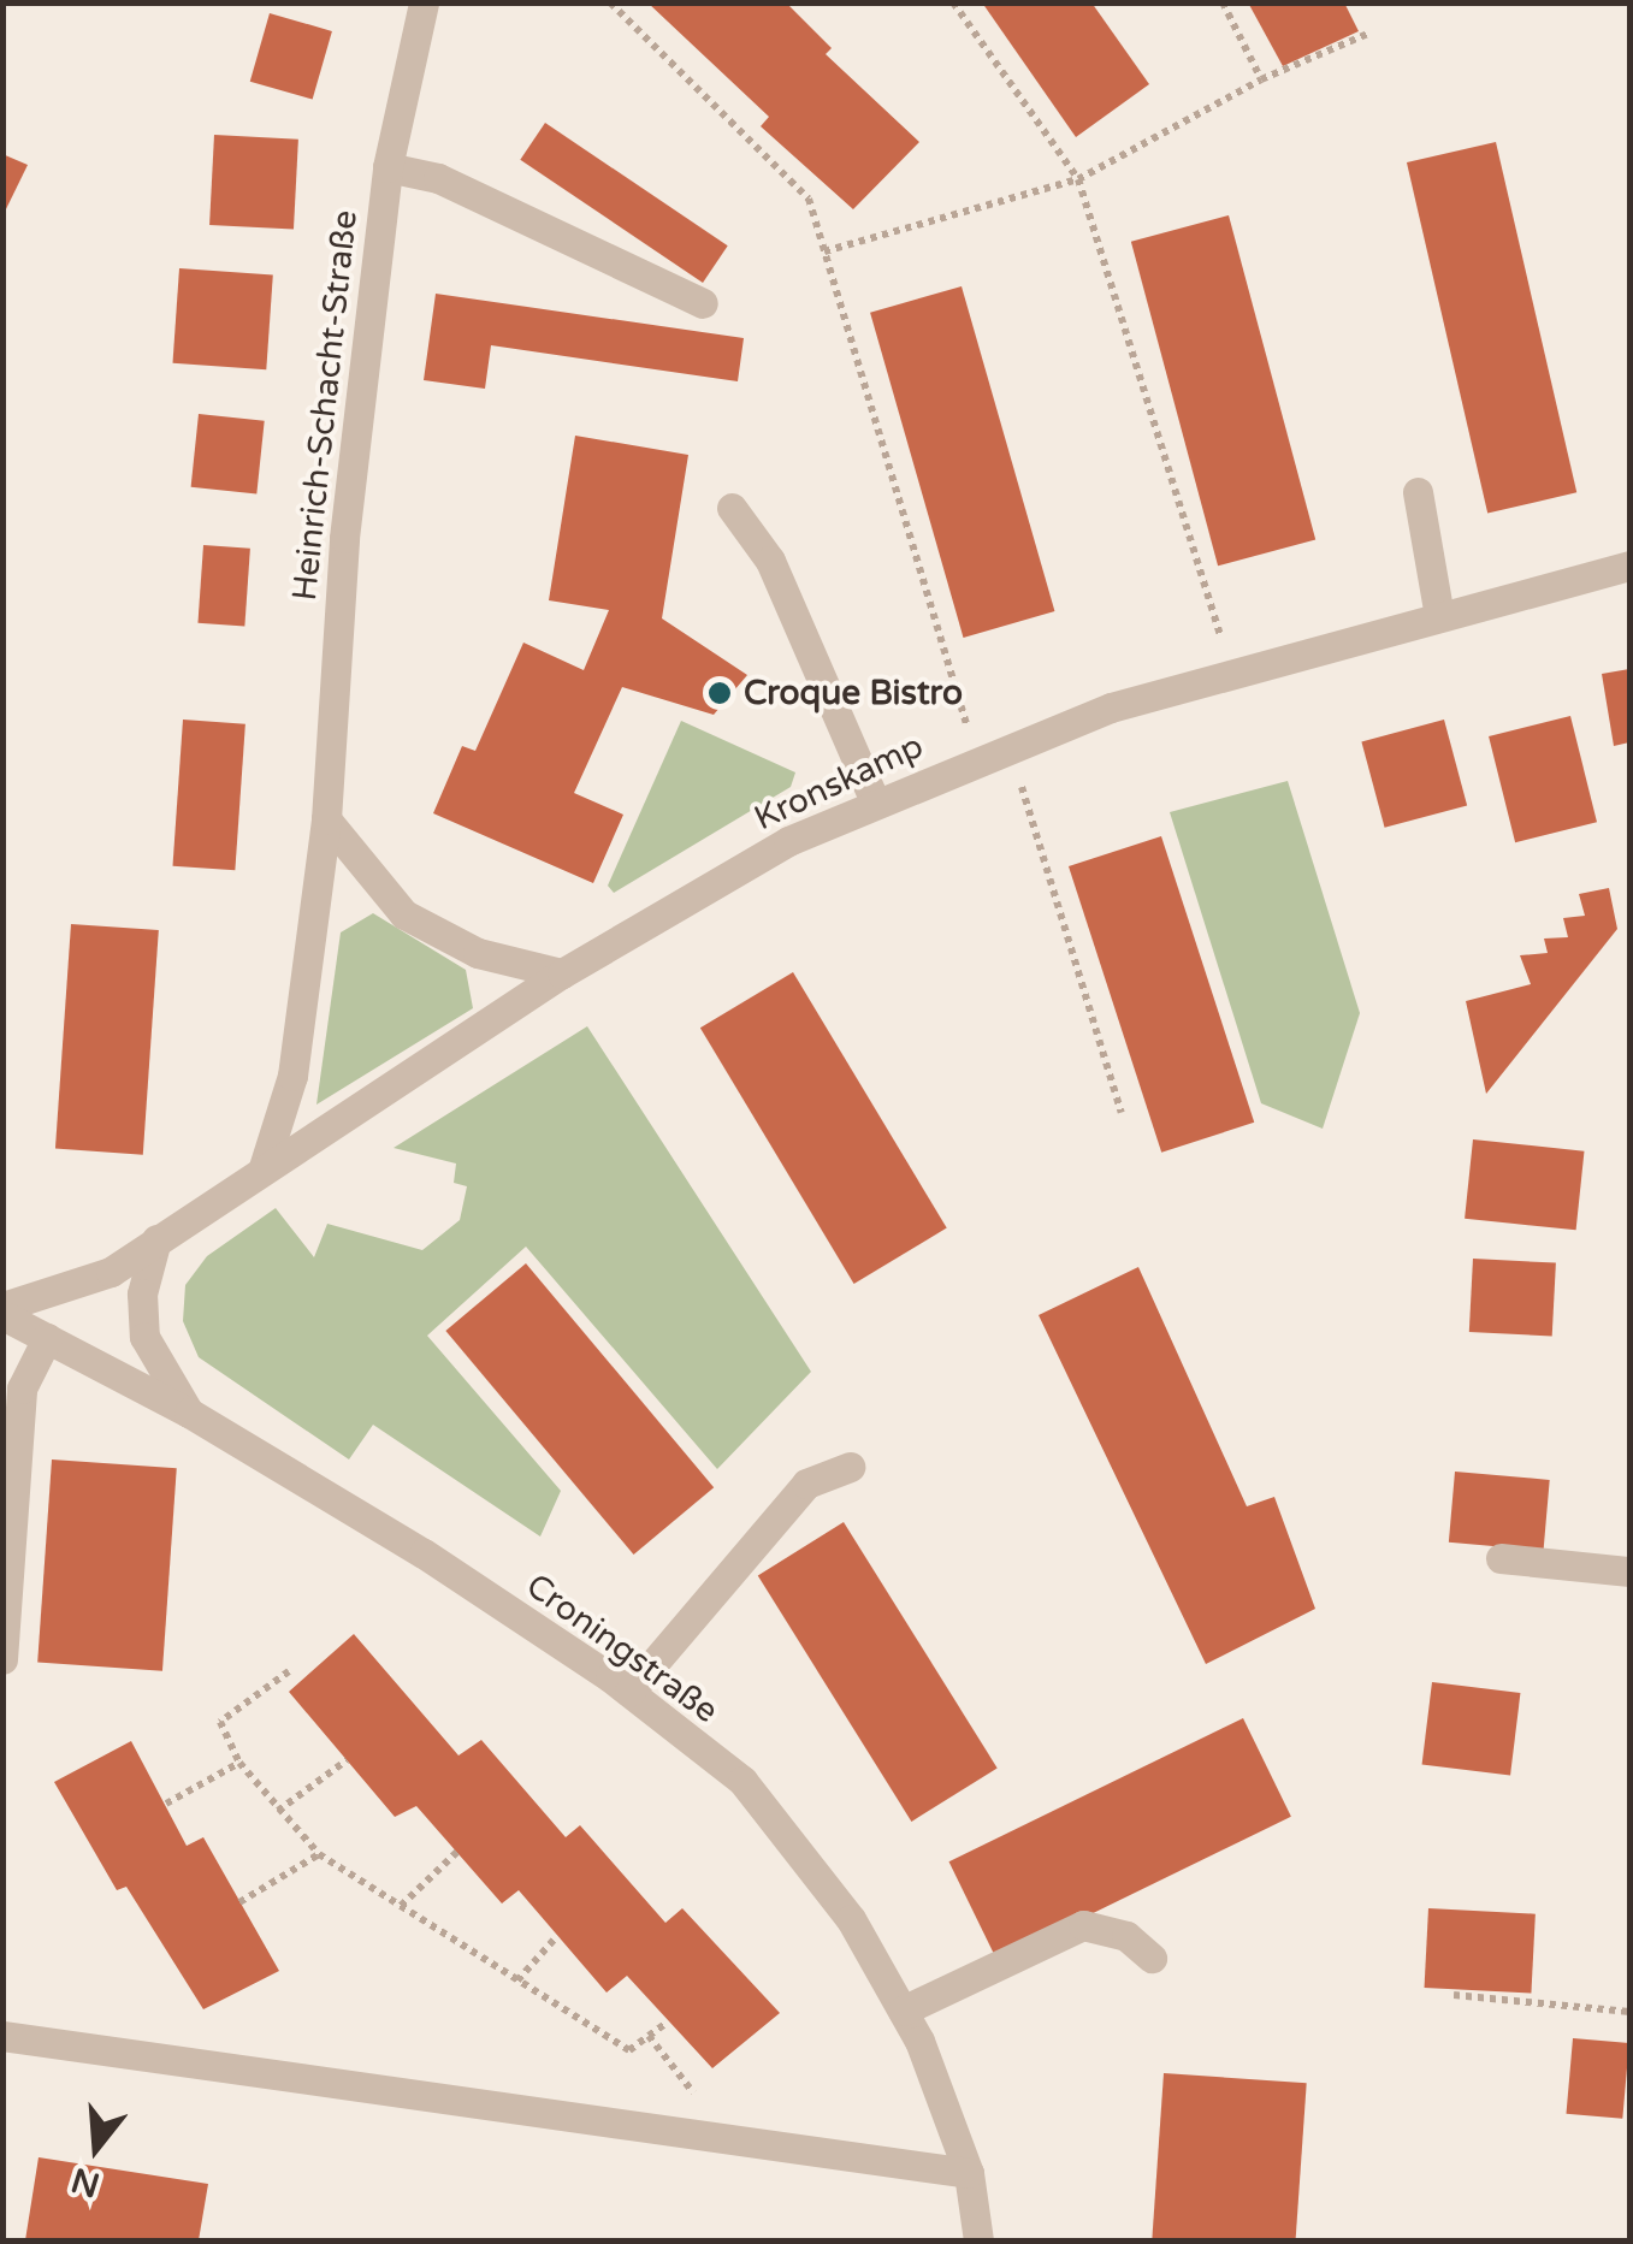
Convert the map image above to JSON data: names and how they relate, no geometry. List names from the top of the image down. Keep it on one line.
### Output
{"streets":{"street":["Heinrich-Schacht-Straße","Kronskamp","Croningstraße"]},"crossings":[["Heinrich-Schacht-Straße","Kronskamp"],["Kronskamp","Croningstraße"]],"places":["Croque Bistro"],"north":"bottom"}
